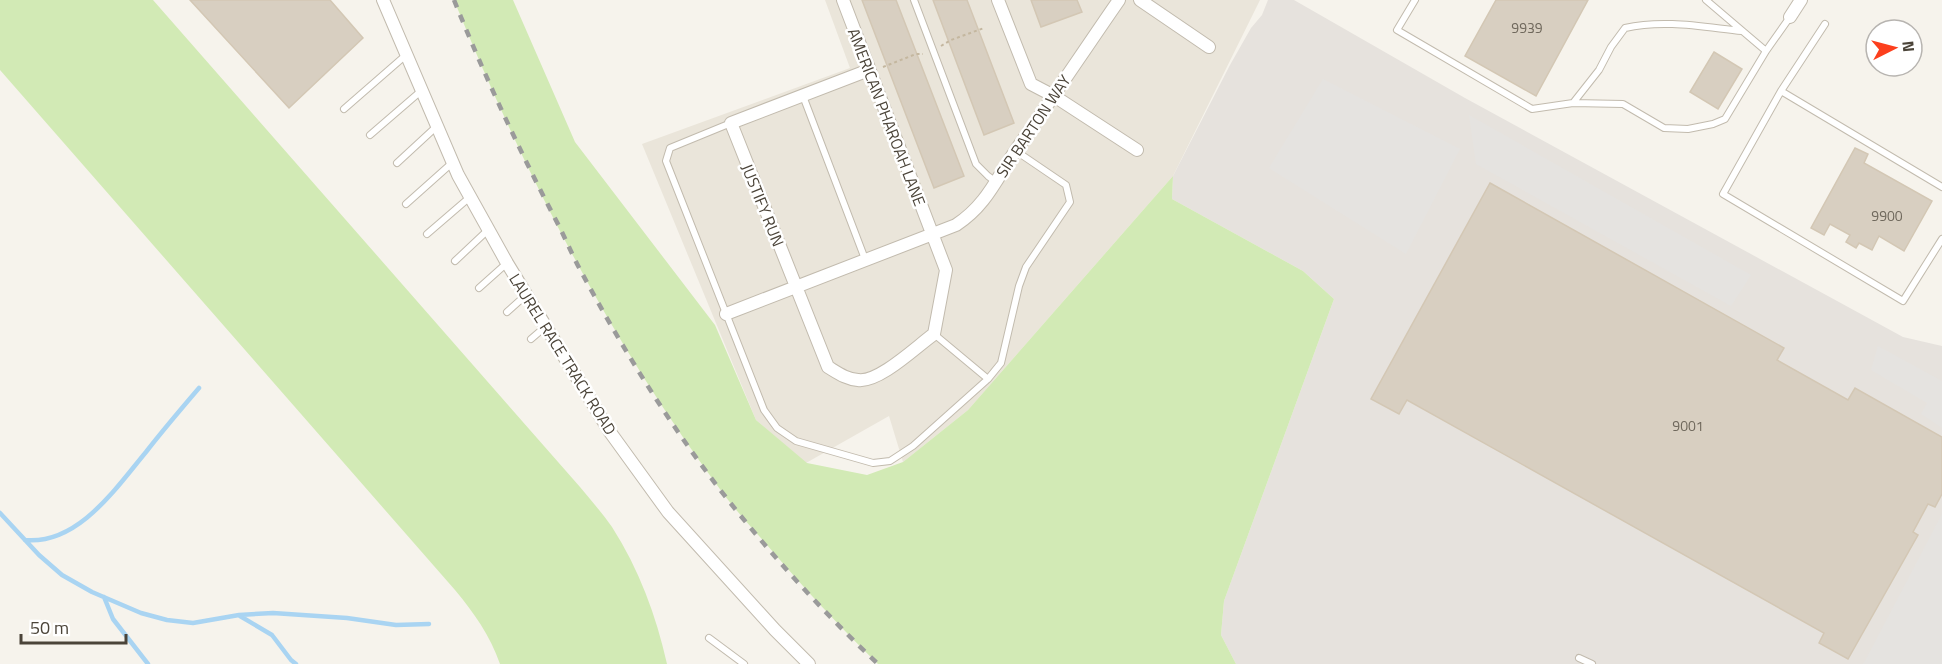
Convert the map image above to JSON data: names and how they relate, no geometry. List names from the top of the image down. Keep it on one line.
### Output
{"streets":{"street":["AMERICAN PHAROAH LANE","SIR BARTON WAY","JUSTIFY RUN","LAUREL RACE TRACK ROAD"]},"crossings":[["AMERICAN PHAROAH LANE","SIR BARTON WAY"],["AMERICAN PHAROAH LANE","JUSTIFY RUN"],["SIR BARTON WAY","JUSTIFY RUN"]],"house_numbers":["9939","9900","9001"],"scale_bar":"50 m","north":"right"}
